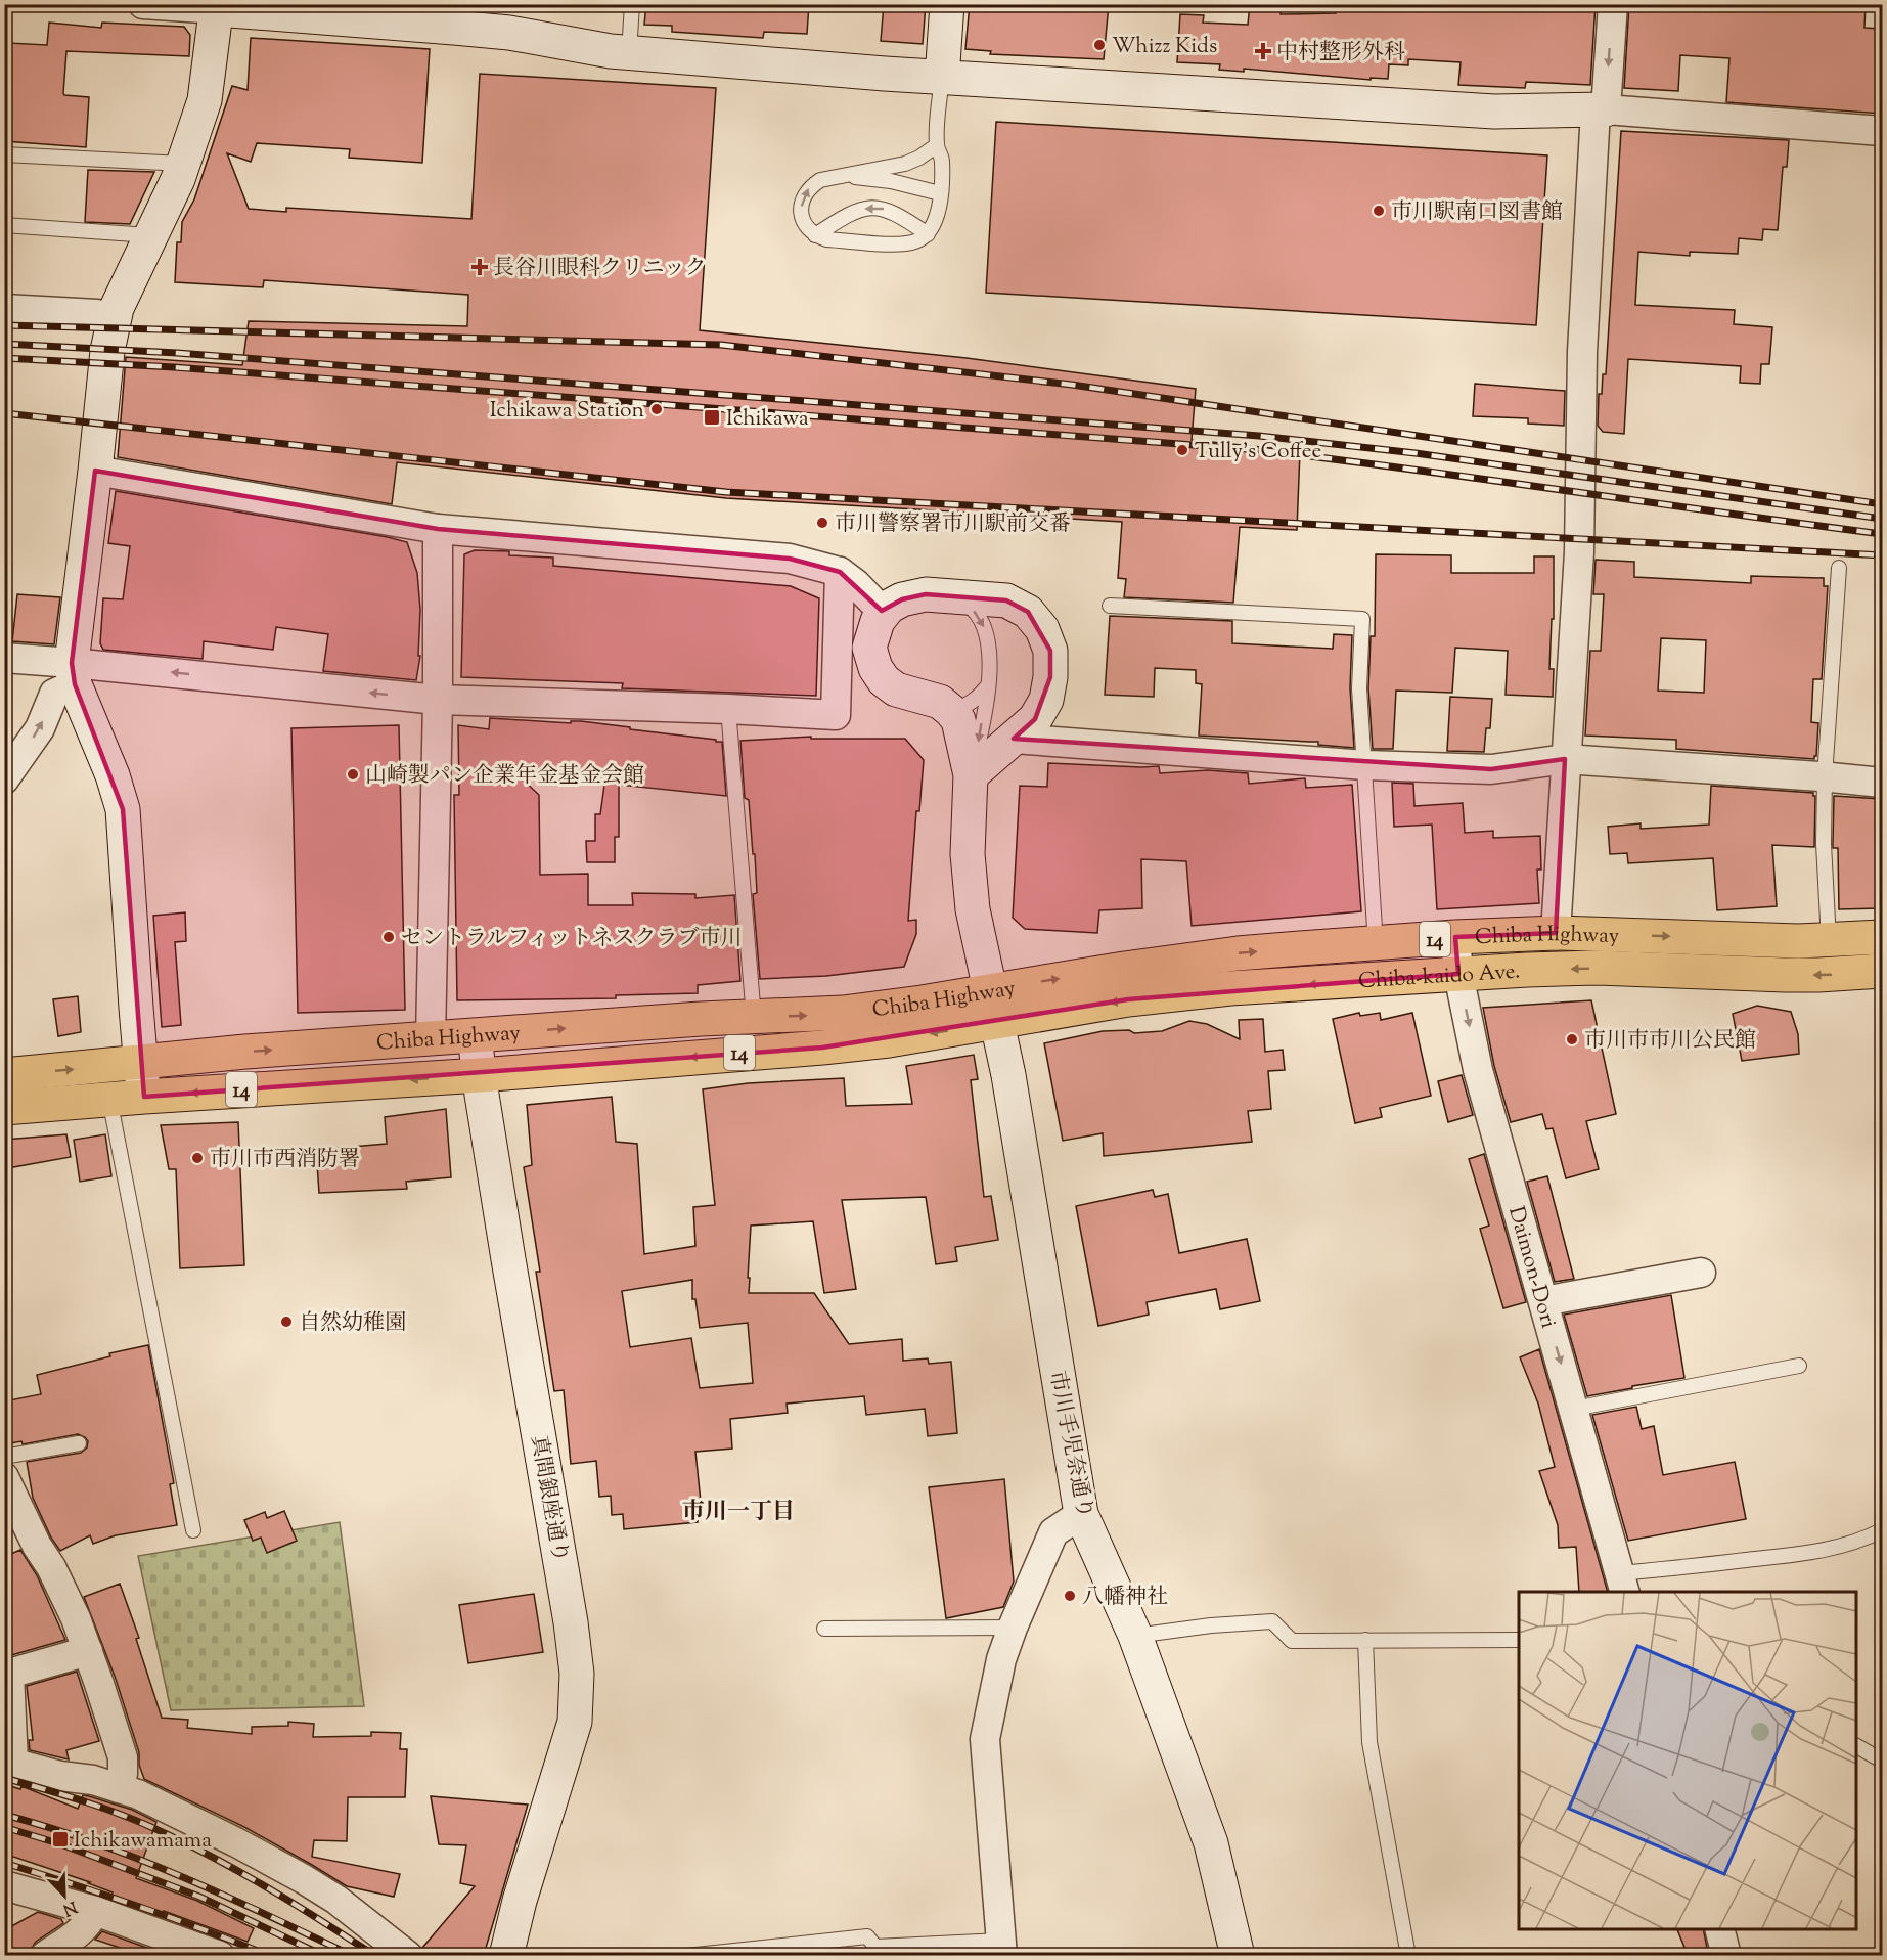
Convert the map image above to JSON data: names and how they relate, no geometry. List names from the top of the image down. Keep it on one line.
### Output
{"streets":{"highway":["Chiba Highway","14","Chiba-kaido Ave."],"street":["Daimon-Dori","市川手児奈通り","真間銀座通り"]},"crossings":[["Chiba Highway","Chiba-kaido Ave."],["Chiba Highway","Daimon-Dori"],["Chiba Highway","市川手児奈通り"],["Chiba Highway","真間銀座通り"],["Chiba-kaido Ave.","Daimon-Dori"],["Chiba-kaido Ave.","市川手児奈通り"]],"one_way":["Chiba-kaido Ave.","Daimon-Dori"],"districts":["市川一丁目"],"places":{"other":["Whizz Kids","市川駅南口図書館","Ichikawa Station","Tully's Coffee","市川警察署市川駅前交番","山崎製パン企業年金基金会館","セントラルフィットネスクラブ市川","市川市市川公民館","市川市西消防署","自然幼稚園","八幡神社"],"health":["中村整形外科","長谷川眼科クリニック"],"transit":["Ichikawa","Ichikawamama"]},"north":"bottom right"}
